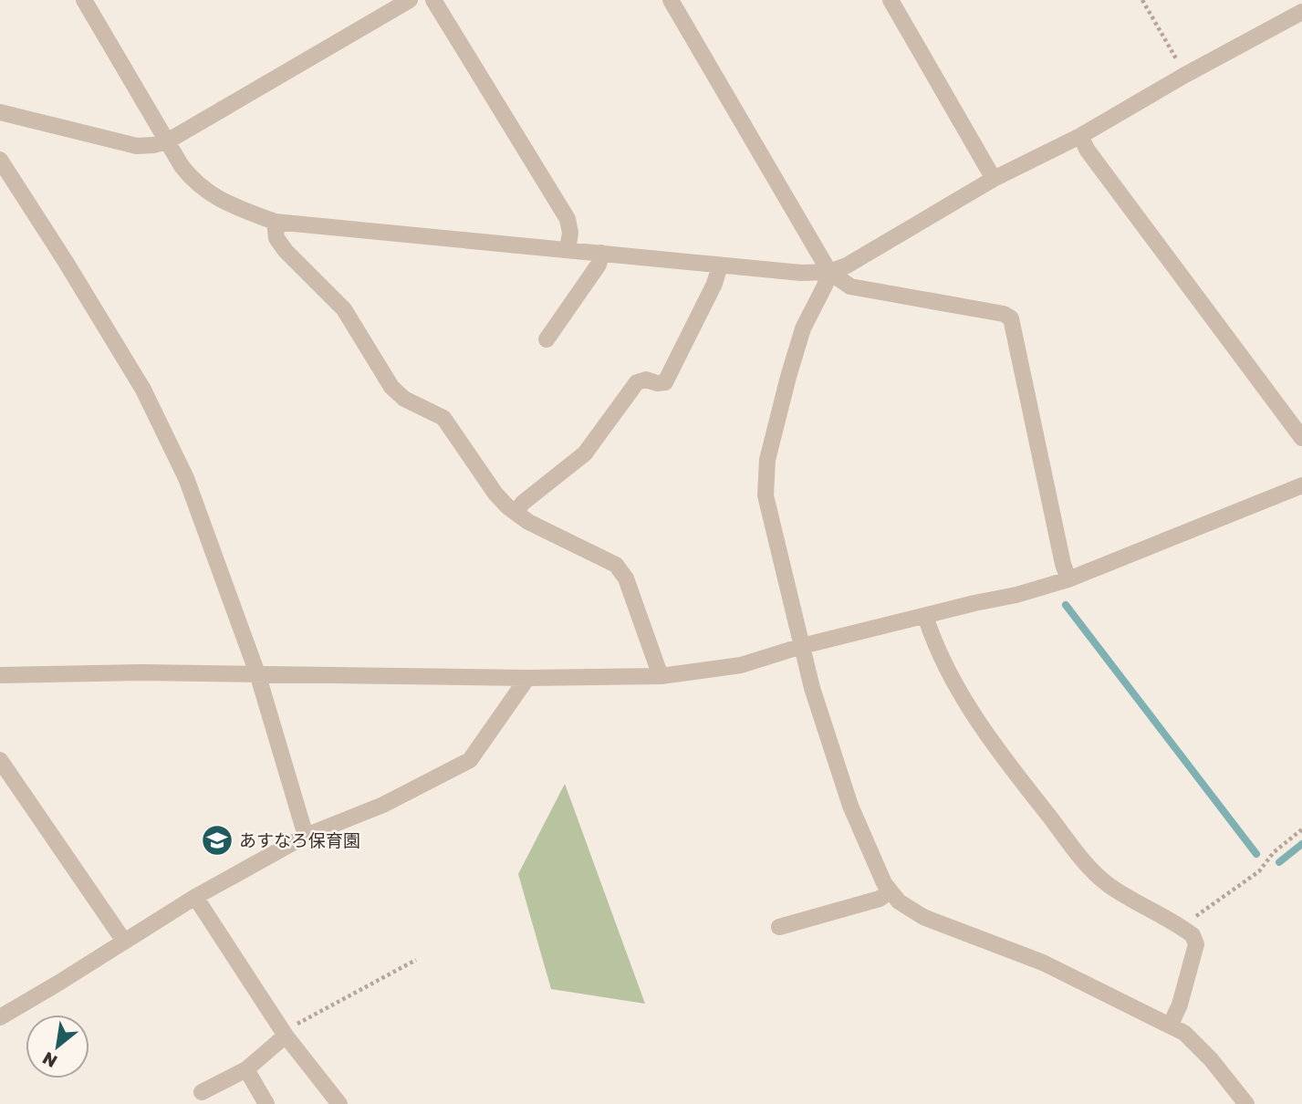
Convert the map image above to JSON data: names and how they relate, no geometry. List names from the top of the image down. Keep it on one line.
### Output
{"places":{"school or university":["あすなろ保育園"]},"north":"bottom left"}
